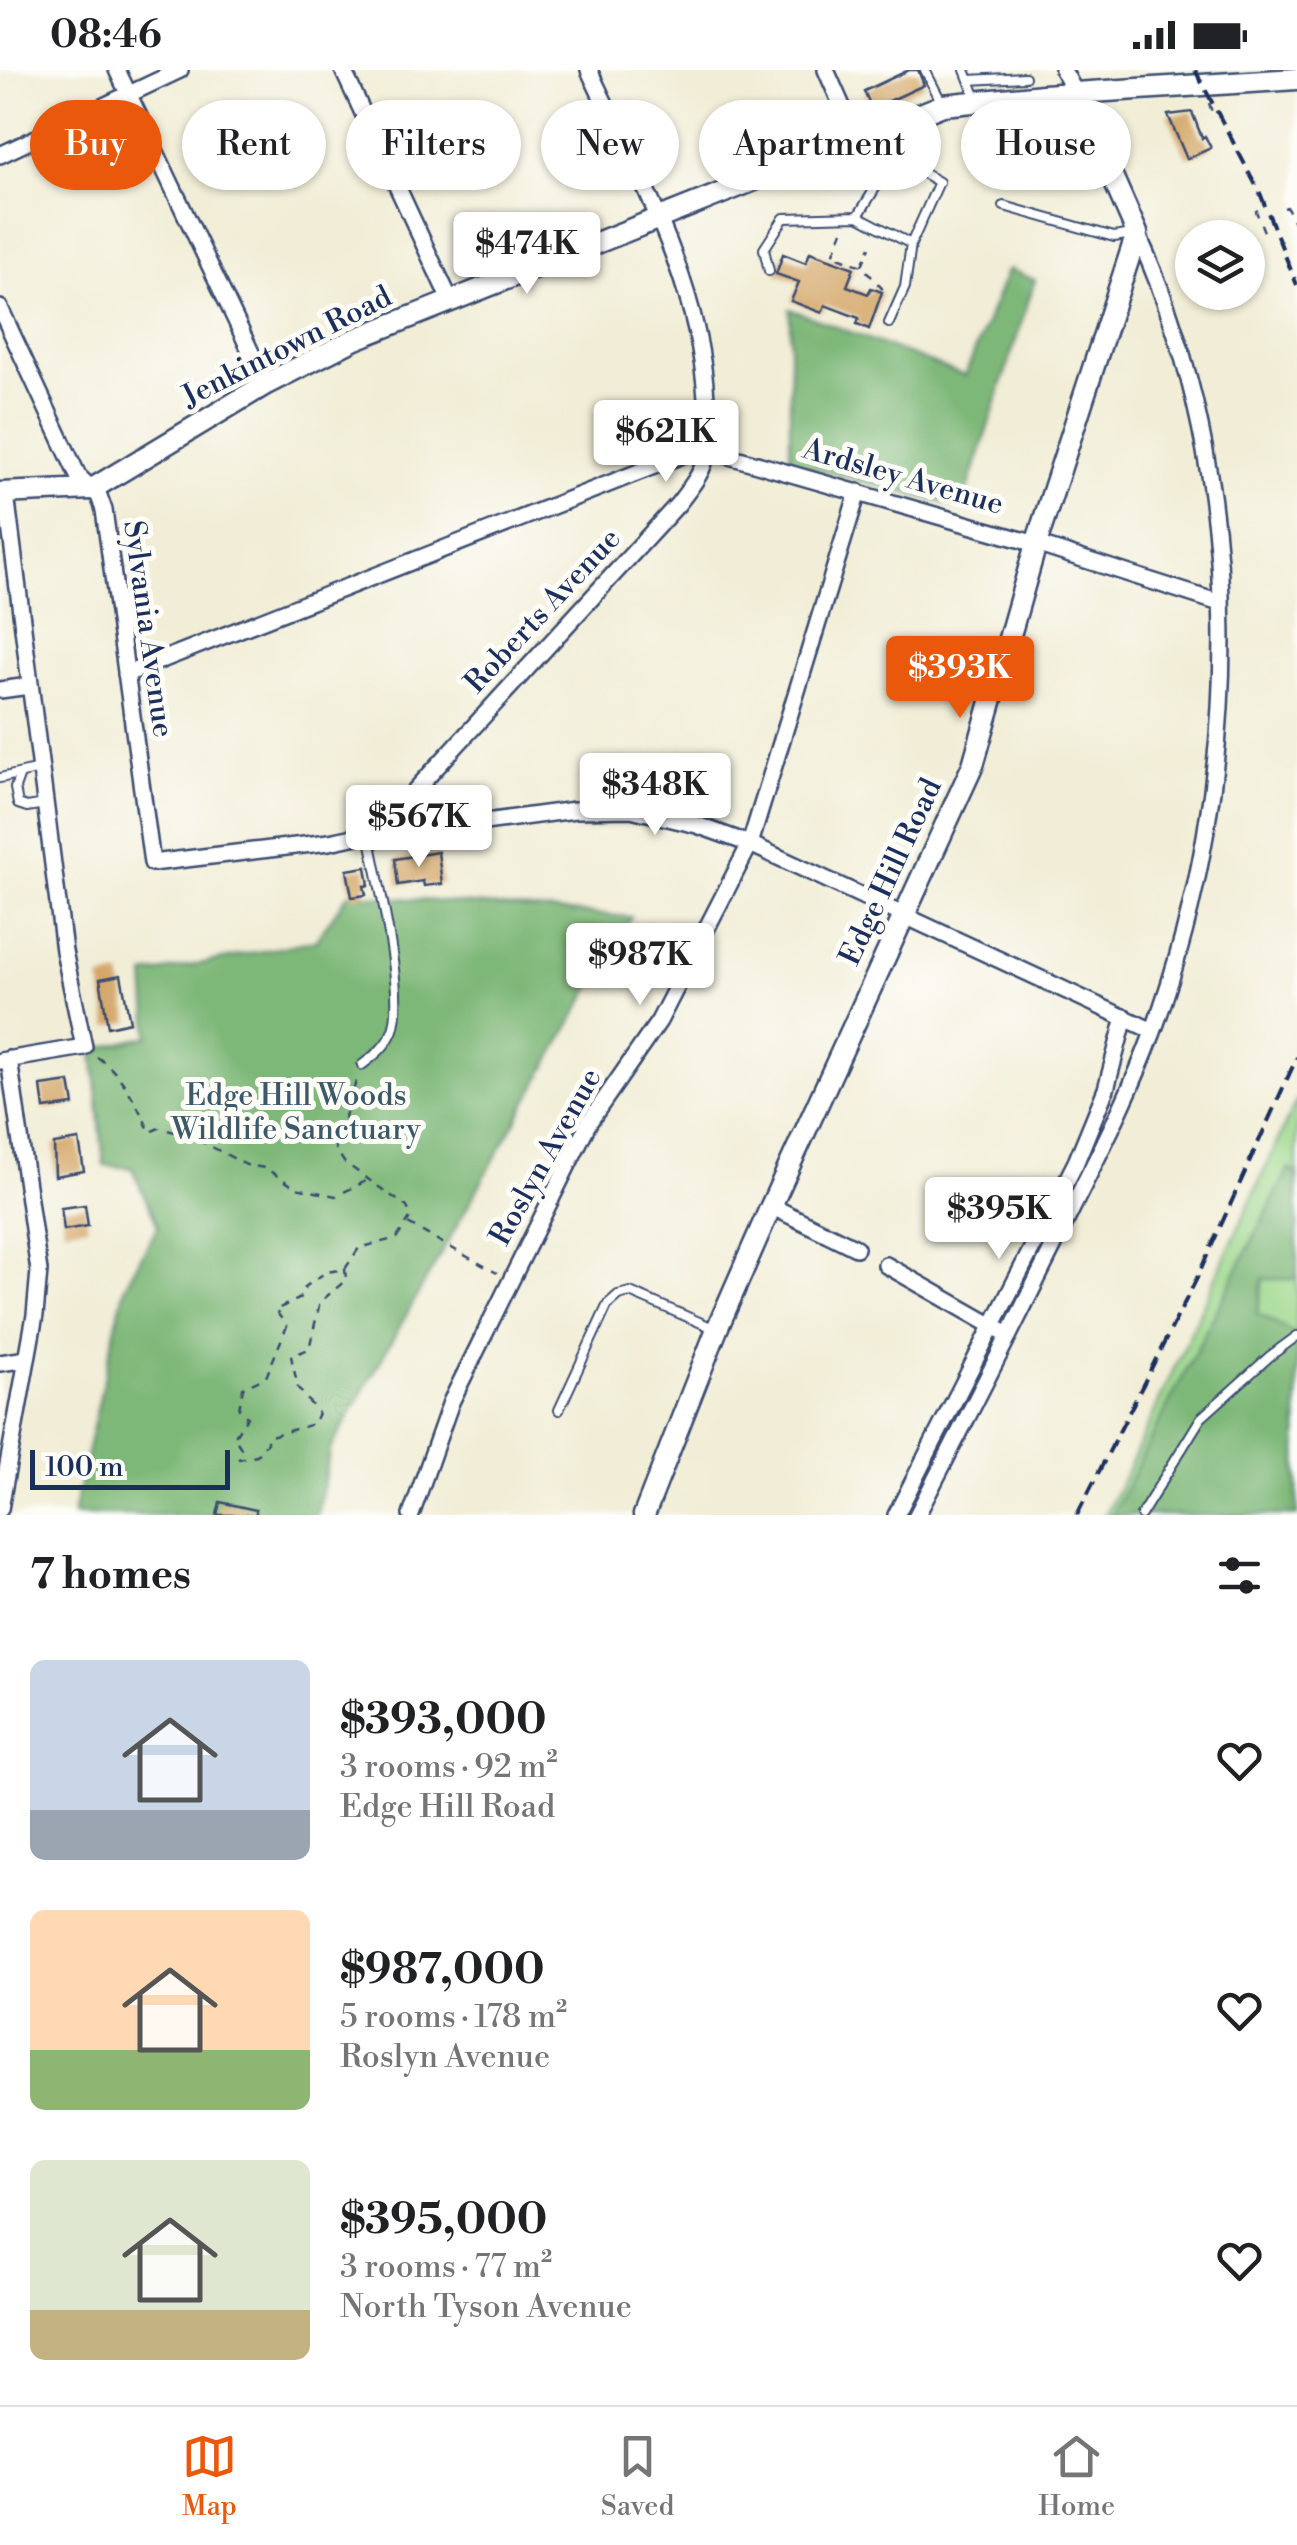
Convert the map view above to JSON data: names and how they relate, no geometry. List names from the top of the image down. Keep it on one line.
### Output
{"streets":{"street":["Jenkintown Road","Ardsley Avenue","Roberts Avenue","Sylvania Avenue","Edge Hill Road","Roslyn Avenue"]},"crossings":[["Jenkintown Road","Roberts Avenue"],["Jenkintown Road","Sylvania Avenue"],["Ardsley Avenue","Roberts Avenue"],["Ardsley Avenue","Edge Hill Road"],["Ardsley Avenue","Roslyn Avenue"],["Roberts Avenue","Sylvania Avenue"]],"parks":["Edge Hill Woods Wildlife Sanctuary"],"scale_bar":"100 m","page":{"status":"08:46","chip":["Buy","Rent","Filters","New","Apartment","House"],"price":["$474K","$621K","$393K","$348K","$567K","$987K","$395K"],"scale":"100 m","heading":"7 homes","list":[{"name":"$393,000","note":"3 rooms · 92 m² · Edge Hill Road"},{"name":"$987,000","note":"5 rooms · 178 m² · Roslyn Avenue"},{"name":"$395,000","note":"3 rooms · 77 m² · North Tyson Avenue"}],"tabs":["Map","Saved","Home"]}}
